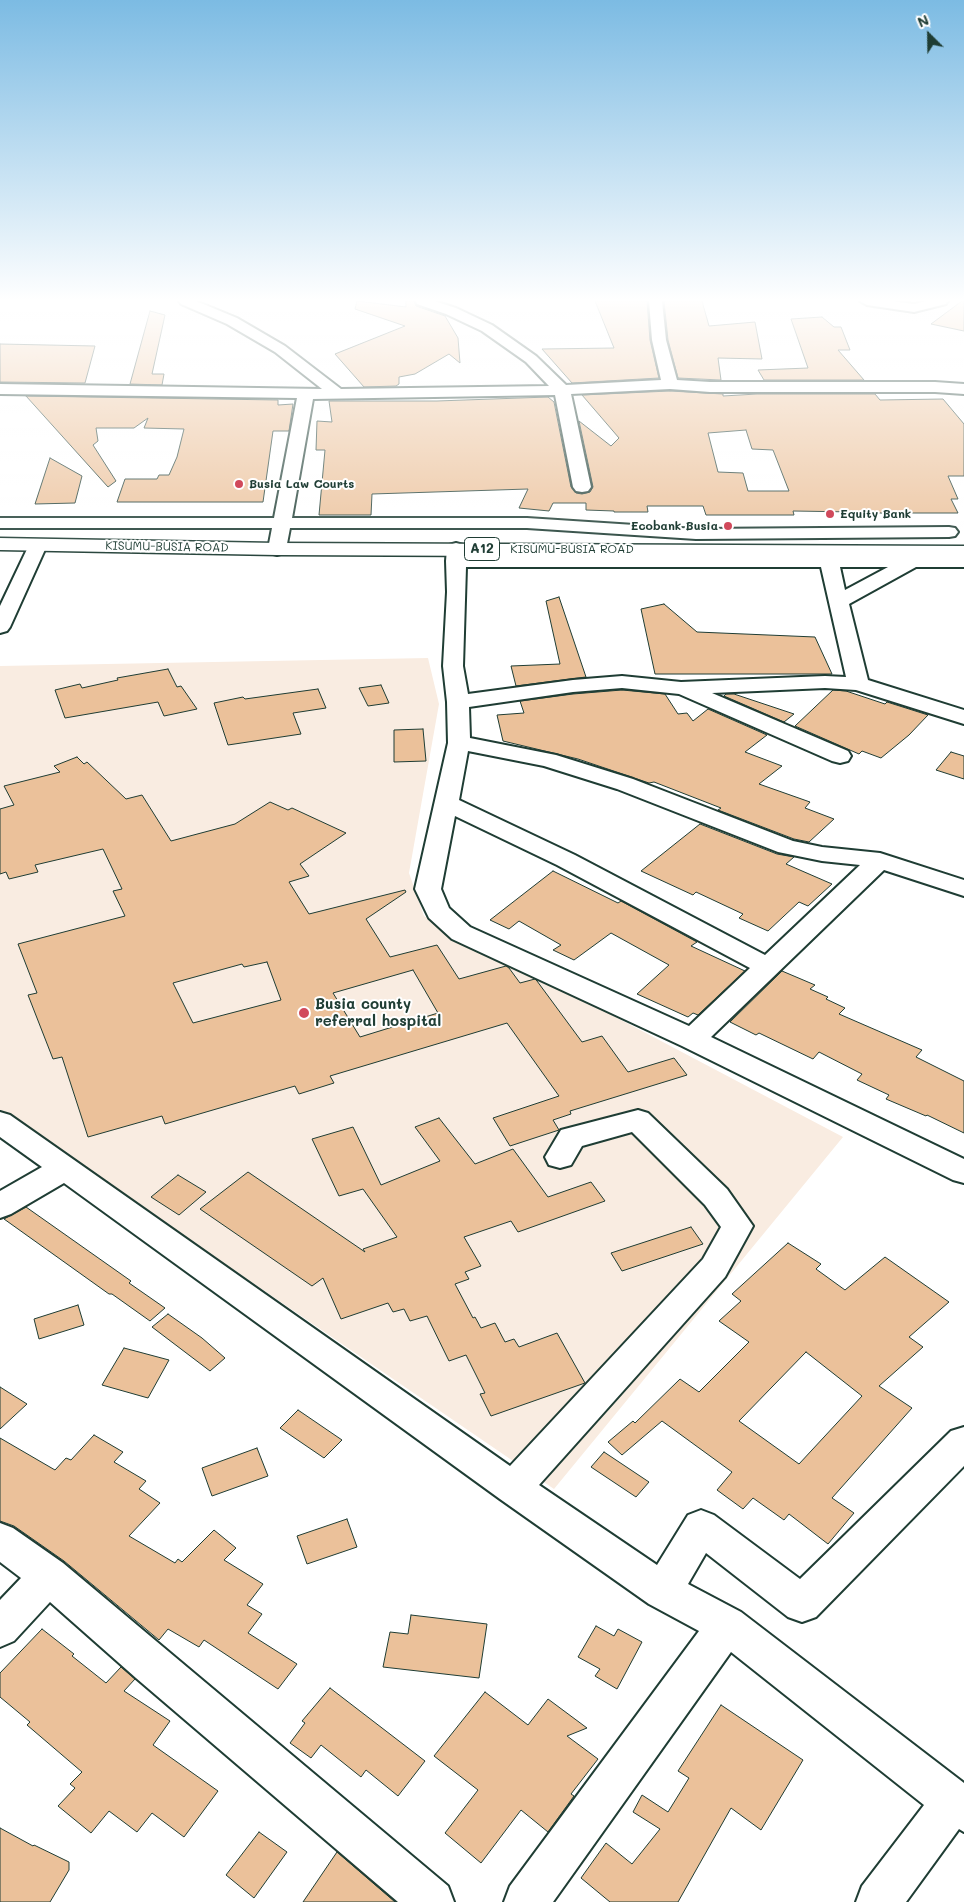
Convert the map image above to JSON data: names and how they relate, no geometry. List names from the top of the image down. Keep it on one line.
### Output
{"streets":{"highway":["KISUMU-BUSIA ROAD","A12"]},"places":["Busia Law Courts","Equity Bank","Ecobank Busia","Busia county referral hospital"],"north":"top left"}
